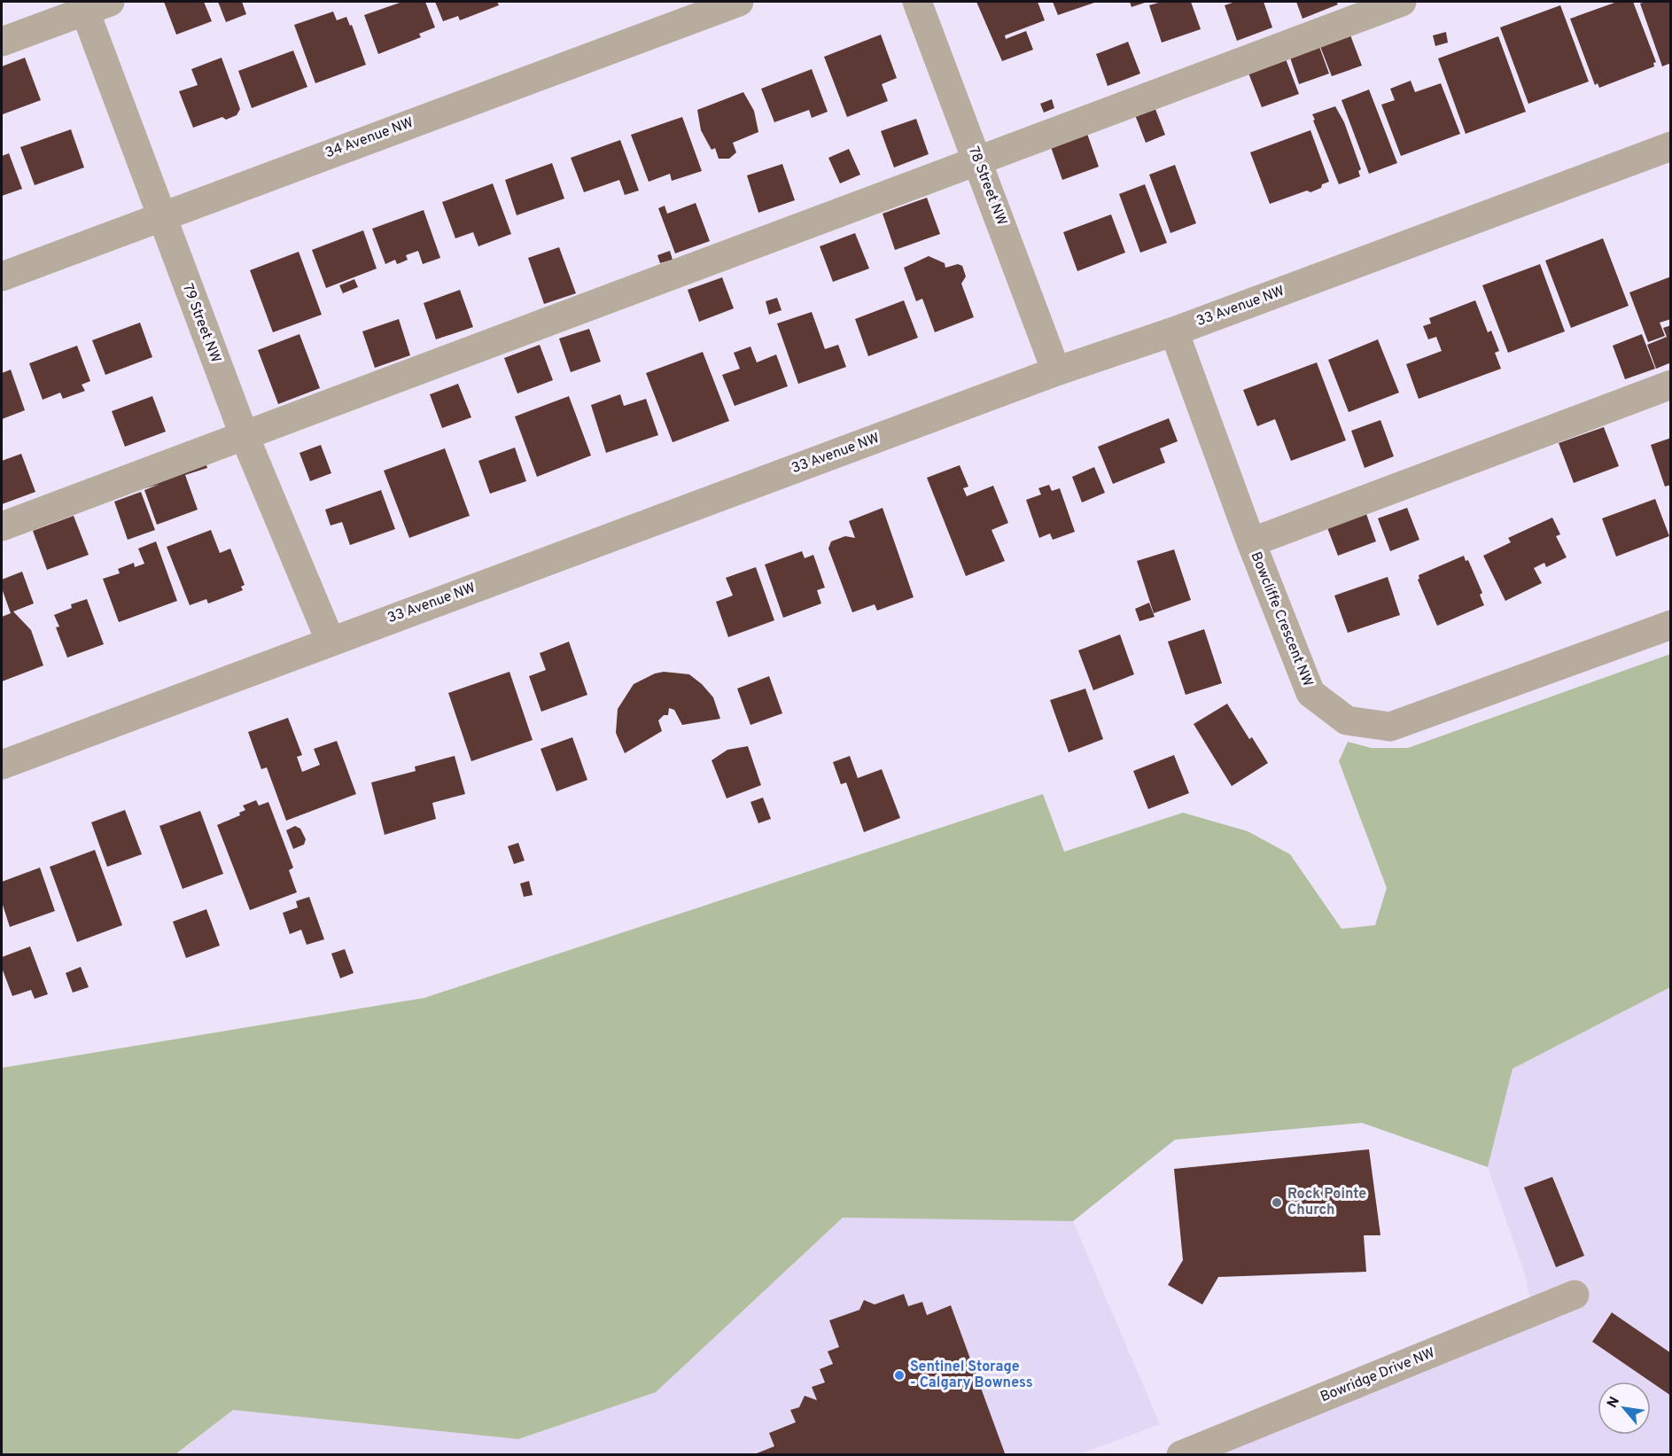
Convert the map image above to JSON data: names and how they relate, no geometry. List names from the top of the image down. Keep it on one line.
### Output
{"streets":{"street":["34 Avenue NW","78 Street NW","33 Avenue NW","79 Street NW","Bowcliffe Crescent NW","Bowridge Drive NW"]},"crossings":[["34 Avenue NW","79 Street NW"],["78 Street NW","33 Avenue NW"],["33 Avenue NW","79 Street NW"],["33 Avenue NW","Bowcliffe Crescent NW"]],"places":["Rock Pointe Church","Sentinel Storage - Calgary Bowness"],"north":"top left"}
